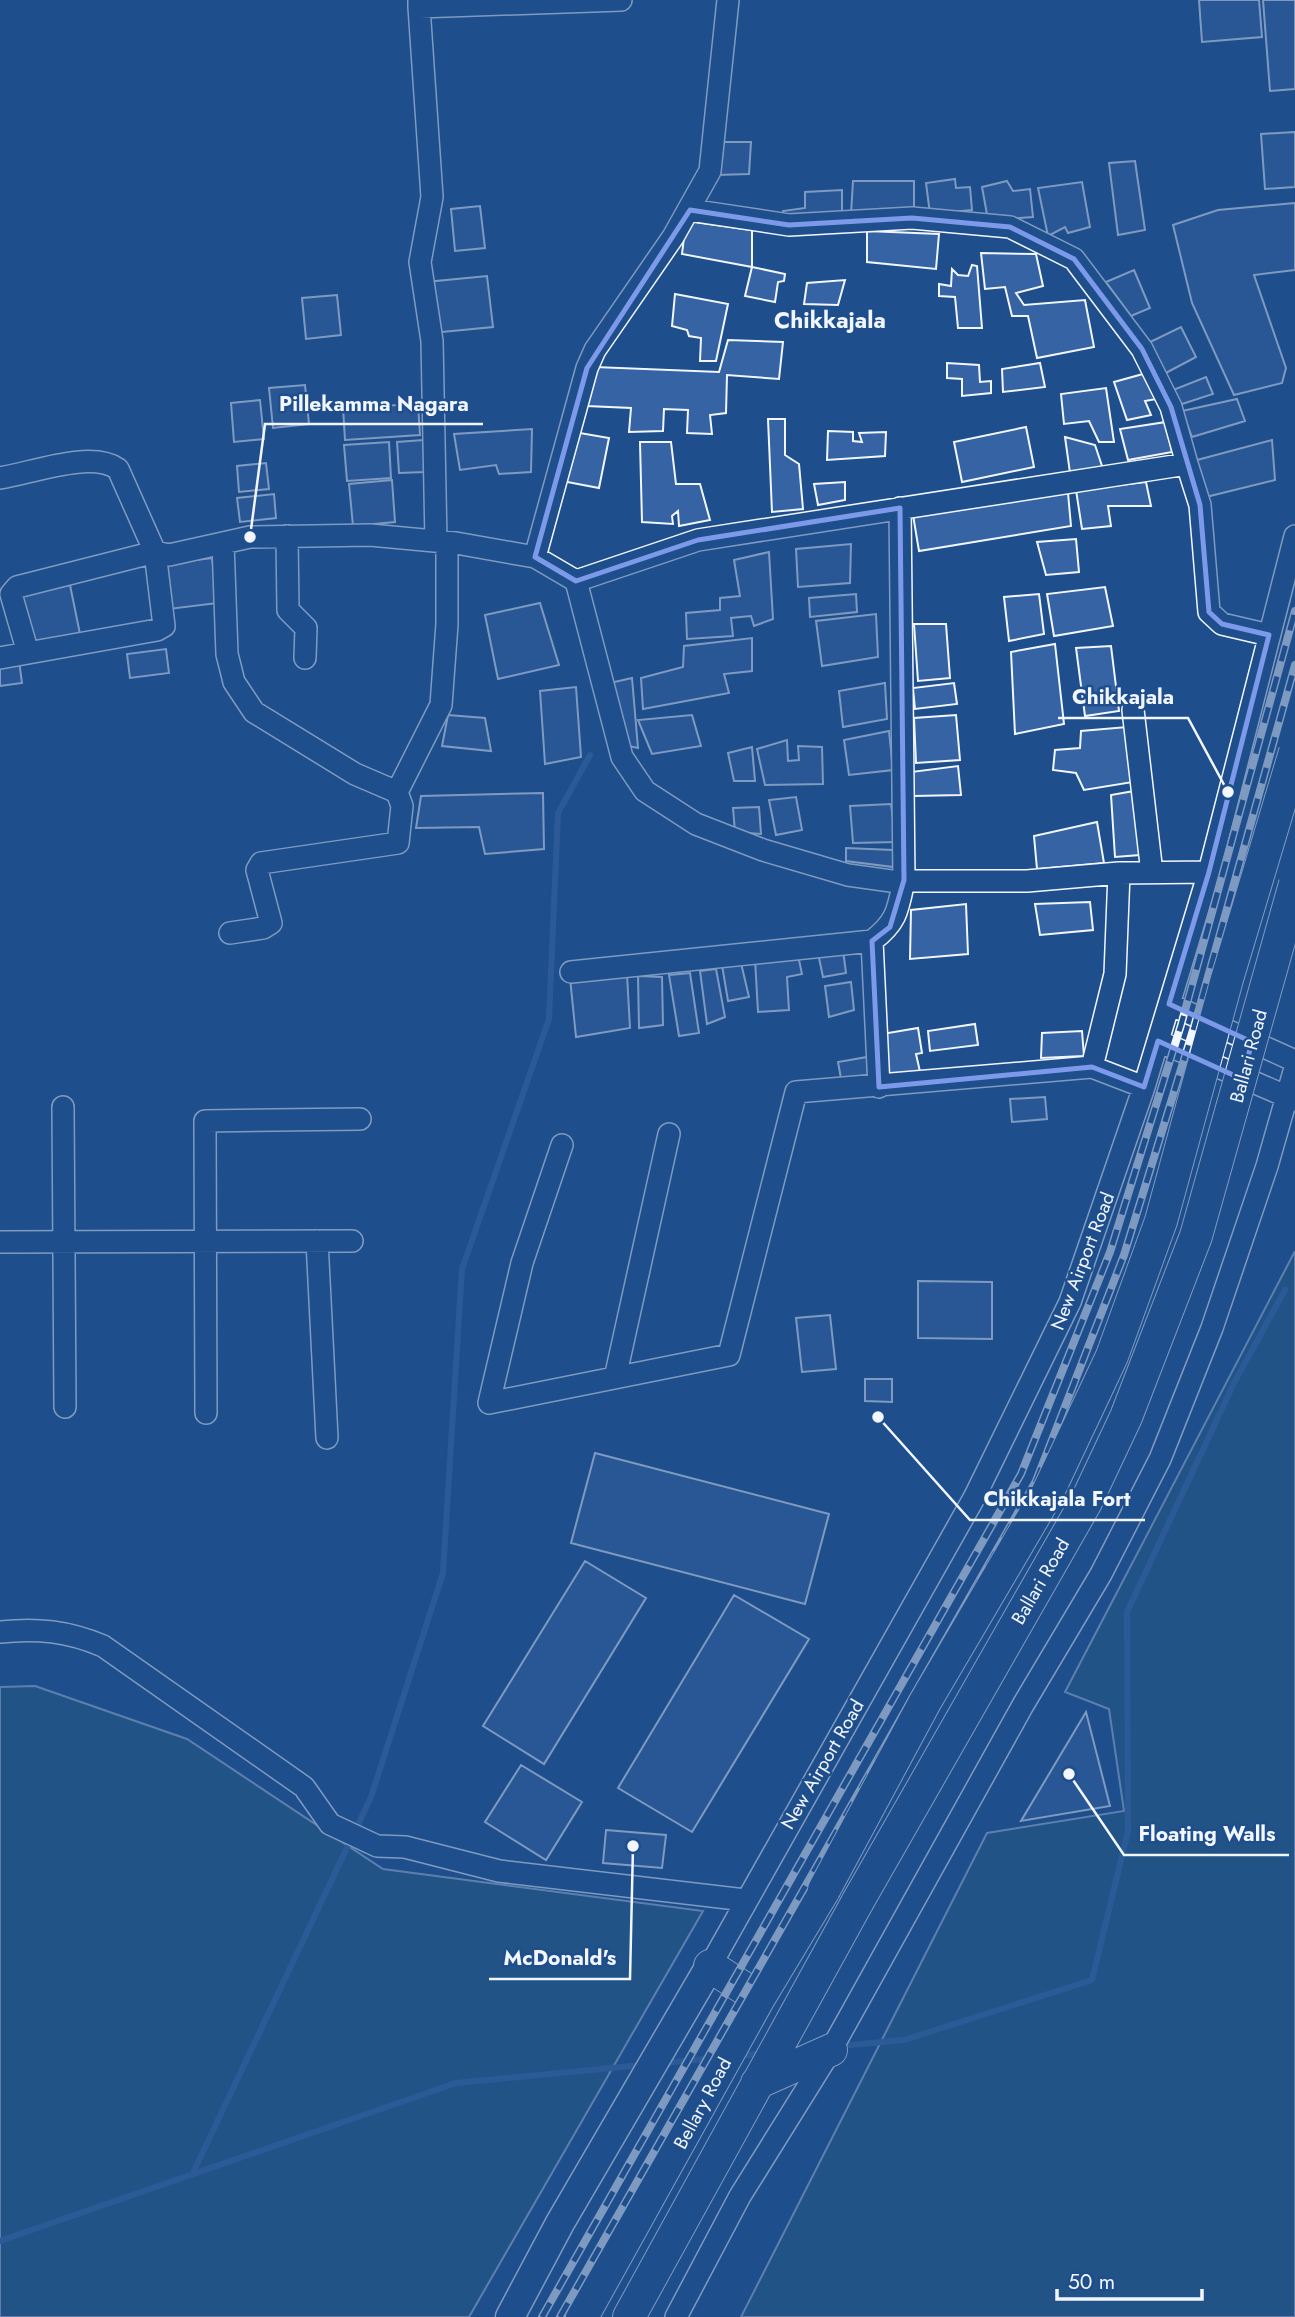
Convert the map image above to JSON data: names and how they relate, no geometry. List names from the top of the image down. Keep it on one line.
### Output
{"streets":{"highway":["Ballari Road","Bellary Road"],"street":["New Airport Road"]},"crossings":[["Ballari Road","Bellary Road"]],"districts":["Chikkajala"],"places":["Pillekamma Nagara","Chikkajala","Chikkajala Fort","Floating Walls","McDonald's"],"scale_bar":"50 m"}
